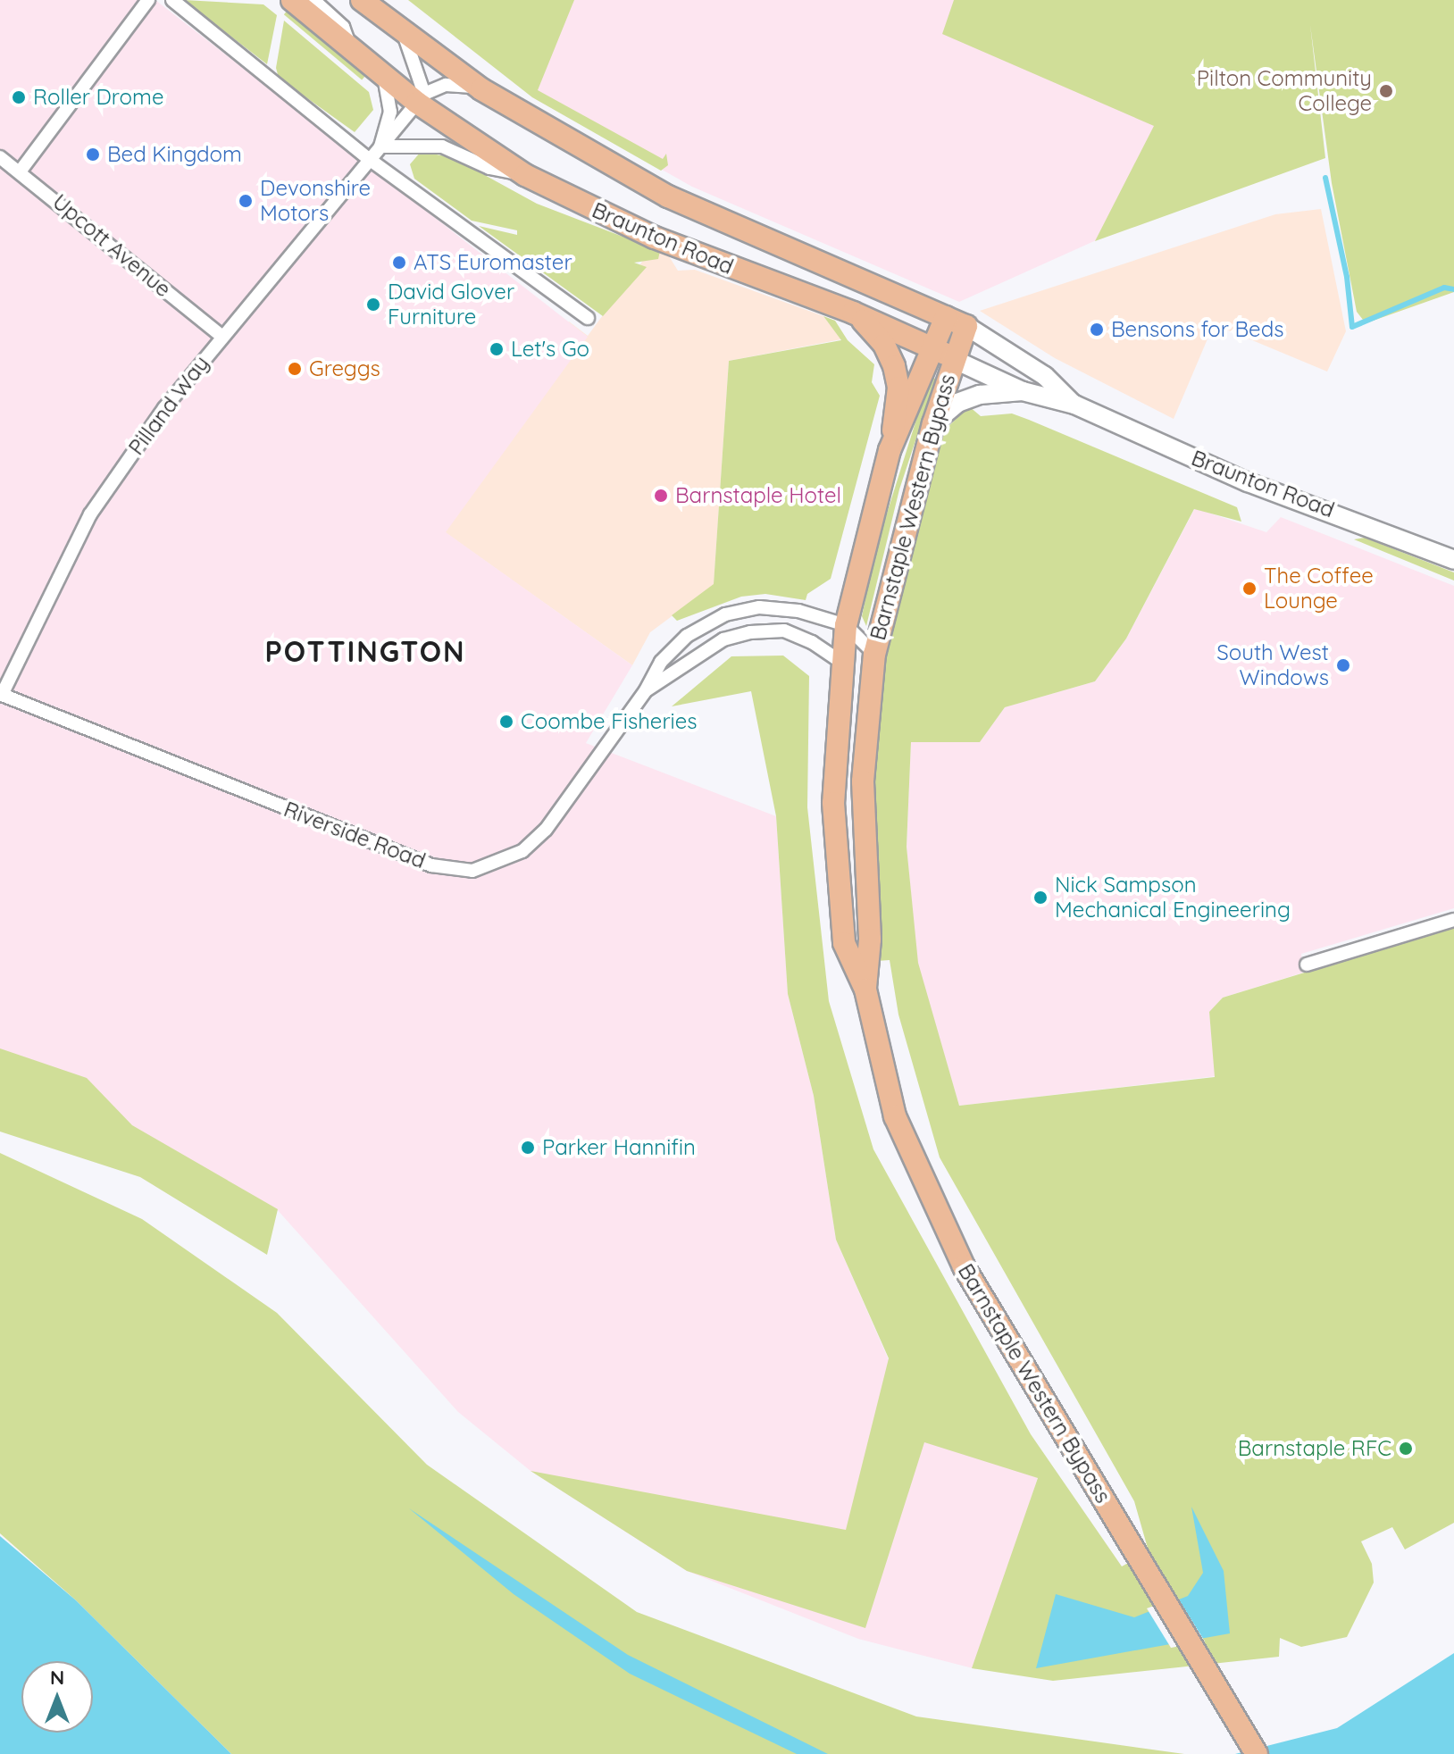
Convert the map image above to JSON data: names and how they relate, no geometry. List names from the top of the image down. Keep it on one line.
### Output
{"streets":{"main road":["Braunton Road","Barnstaple Western Bypass"],"street":["Upcott Avenue","Pilland Way","Riverside Road"]},"crossings":[["Braunton Road","Pilland Way"],["Braunton Road","Barnstaple Western Bypass"],["Upcott Avenue","Pilland Way"],["Pilland Way","Riverside Road"],["Barnstaple Western Bypass","Riverside Road"]],"districts":["POTTINGTON"],"places":["Pilton Community College","Roller Drome","Bed Kingdom","Devonshire Motors","ATS Euromaster","David Glover Furniture","Bensons for Beds","Let's Go","Greggs","Barnstaple Hotel","The Coffee Lounge","South West Windows","Coombe Fisheries","Nick Sampson Mechanical Engineering","Parker Hannifin","Barnstaple RFC"],"north":"top"}
